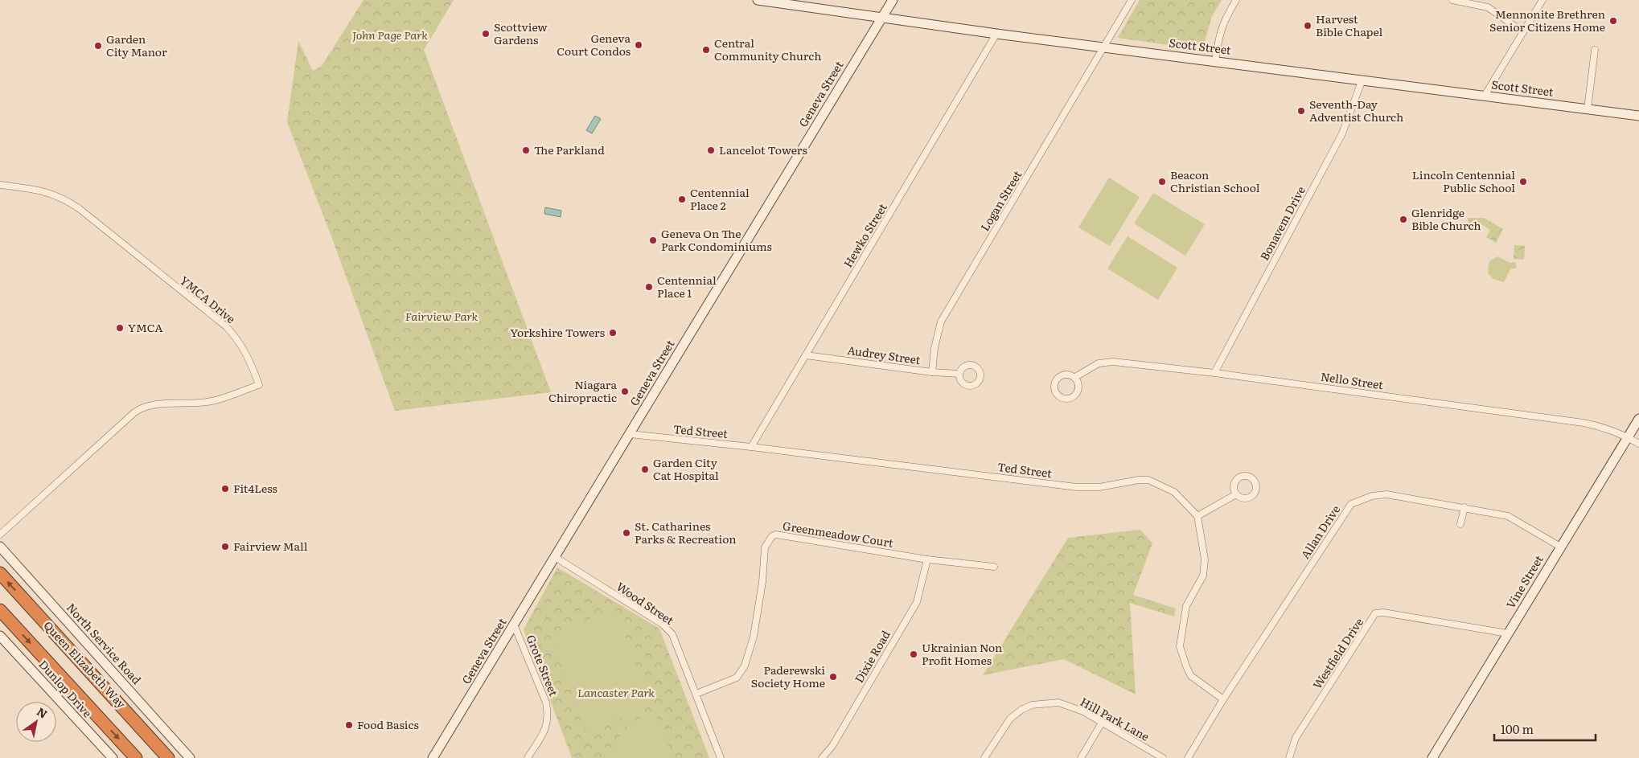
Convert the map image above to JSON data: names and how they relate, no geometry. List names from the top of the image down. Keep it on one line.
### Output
{"streets":{"highway":["Queen Elizabeth Way"],"main road":["Scott Street","Geneva Street","Vine Street","North Service Road","Dunlop Drive"],"street":["Logan Street","Bonavem Drive","Hewko Street","YMCA Drive","Audrey Street","Nello Street","Ted Street","Allan Drive","Greenmeadow Court","Wood Street","Westfield Drive","Dixie Road","Grote Street","Hill Park Lane"]},"crossings":[["Scott Street","Geneva Street"],["Scott Street","Logan Street"],["Scott Street","Bonavem Drive"],["Scott Street","Hewko Street"],["Geneva Street","Ted Street"],["Geneva Street","Wood Street"],["Geneva Street","Grote Street"],["Logan Street","Audrey Street"],["Bonavem Drive","Nello Street"],["Hewko Street","Audrey Street"],["Hewko Street","Ted Street"],["Nello Street","Vine Street"],["Allan Drive","Vine Street"],["Greenmeadow Court","Wood Street"],["Greenmeadow Court","Dixie Road"],["Vine Street","Westfield Drive"]],"parks":["John Page Park","Fairview Park","Lancaster Park"],"places":["Mennonite Brethren Senior Citizens Home","Harvest Bible Chapel","Scottview Gardens","Geneva Court Condos","Garden City Manor","Central Community Church","Seventh-Day Adventist Church","The Parkland","Lancelot Towers","Beacon Christian School","Lincoln Centennial Public School","Centennial Place 2","Glenridge Bible Church","Geneva On The Park Condominiums","Centennial Place 1","YMCA","Yorkshire Towers","Niagara Chiropractic","Garden City Cat Hospital","Fit4Less","St. Catharines Parks & Recreation","Fairview Mall","Ukrainian Non Profit Homes","Paderewski Society Home","Food Basics"],"scale_bar":"100 m","north":"top right"}
